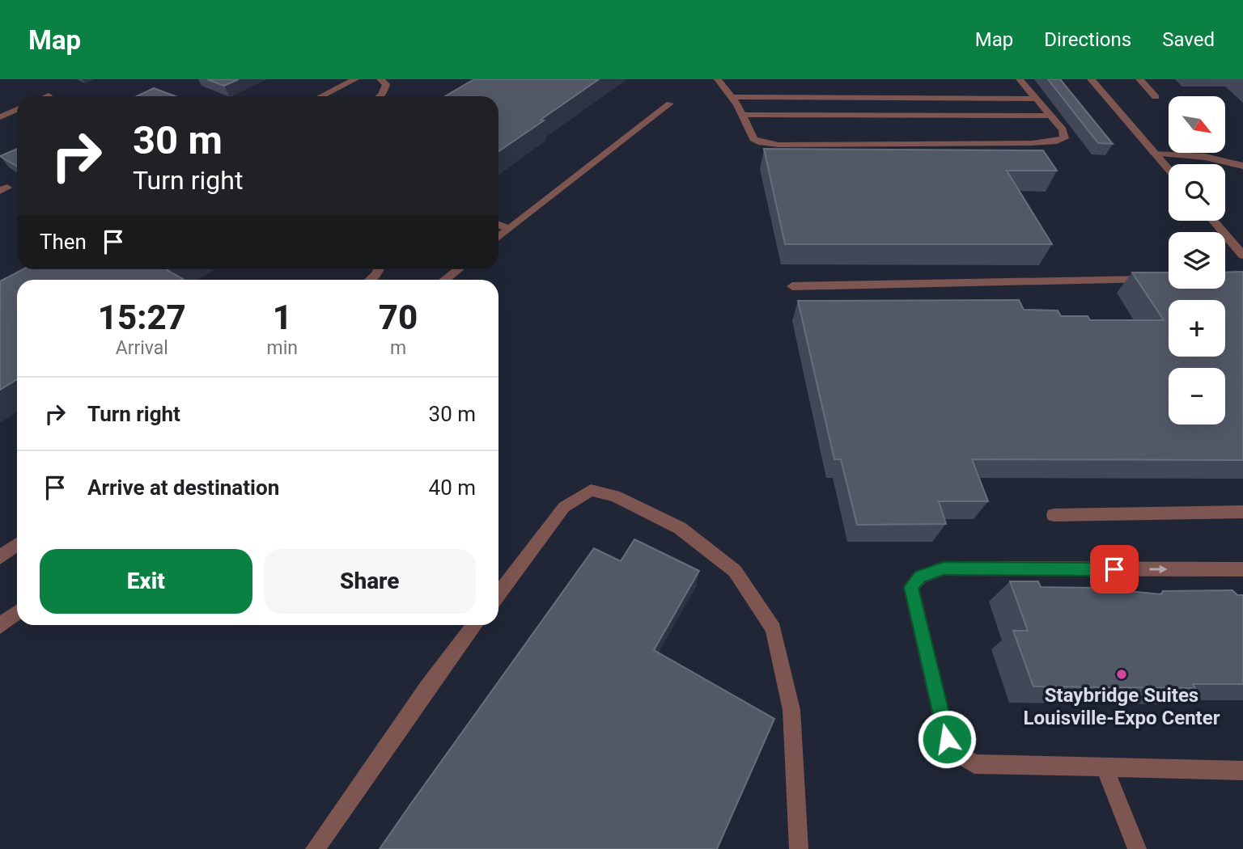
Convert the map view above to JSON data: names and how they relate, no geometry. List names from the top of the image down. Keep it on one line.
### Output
{"places":["Staybridge Suites Louisville-Expo Center"],"north":"bottom right","page":{"header":"Map","nav":["Map","Directions","Saved"],"map_buttons":["+","−"],"turn":["30 m","Turn right"],"then":"Then","eta":["15:27","Arrival","1","min","70","m"],"list":[{"name":"Turn right","value":"30 m"},{"name":"Arrive at destination","value":"40 m"}],"buttons":["Exit","Share"]}}
